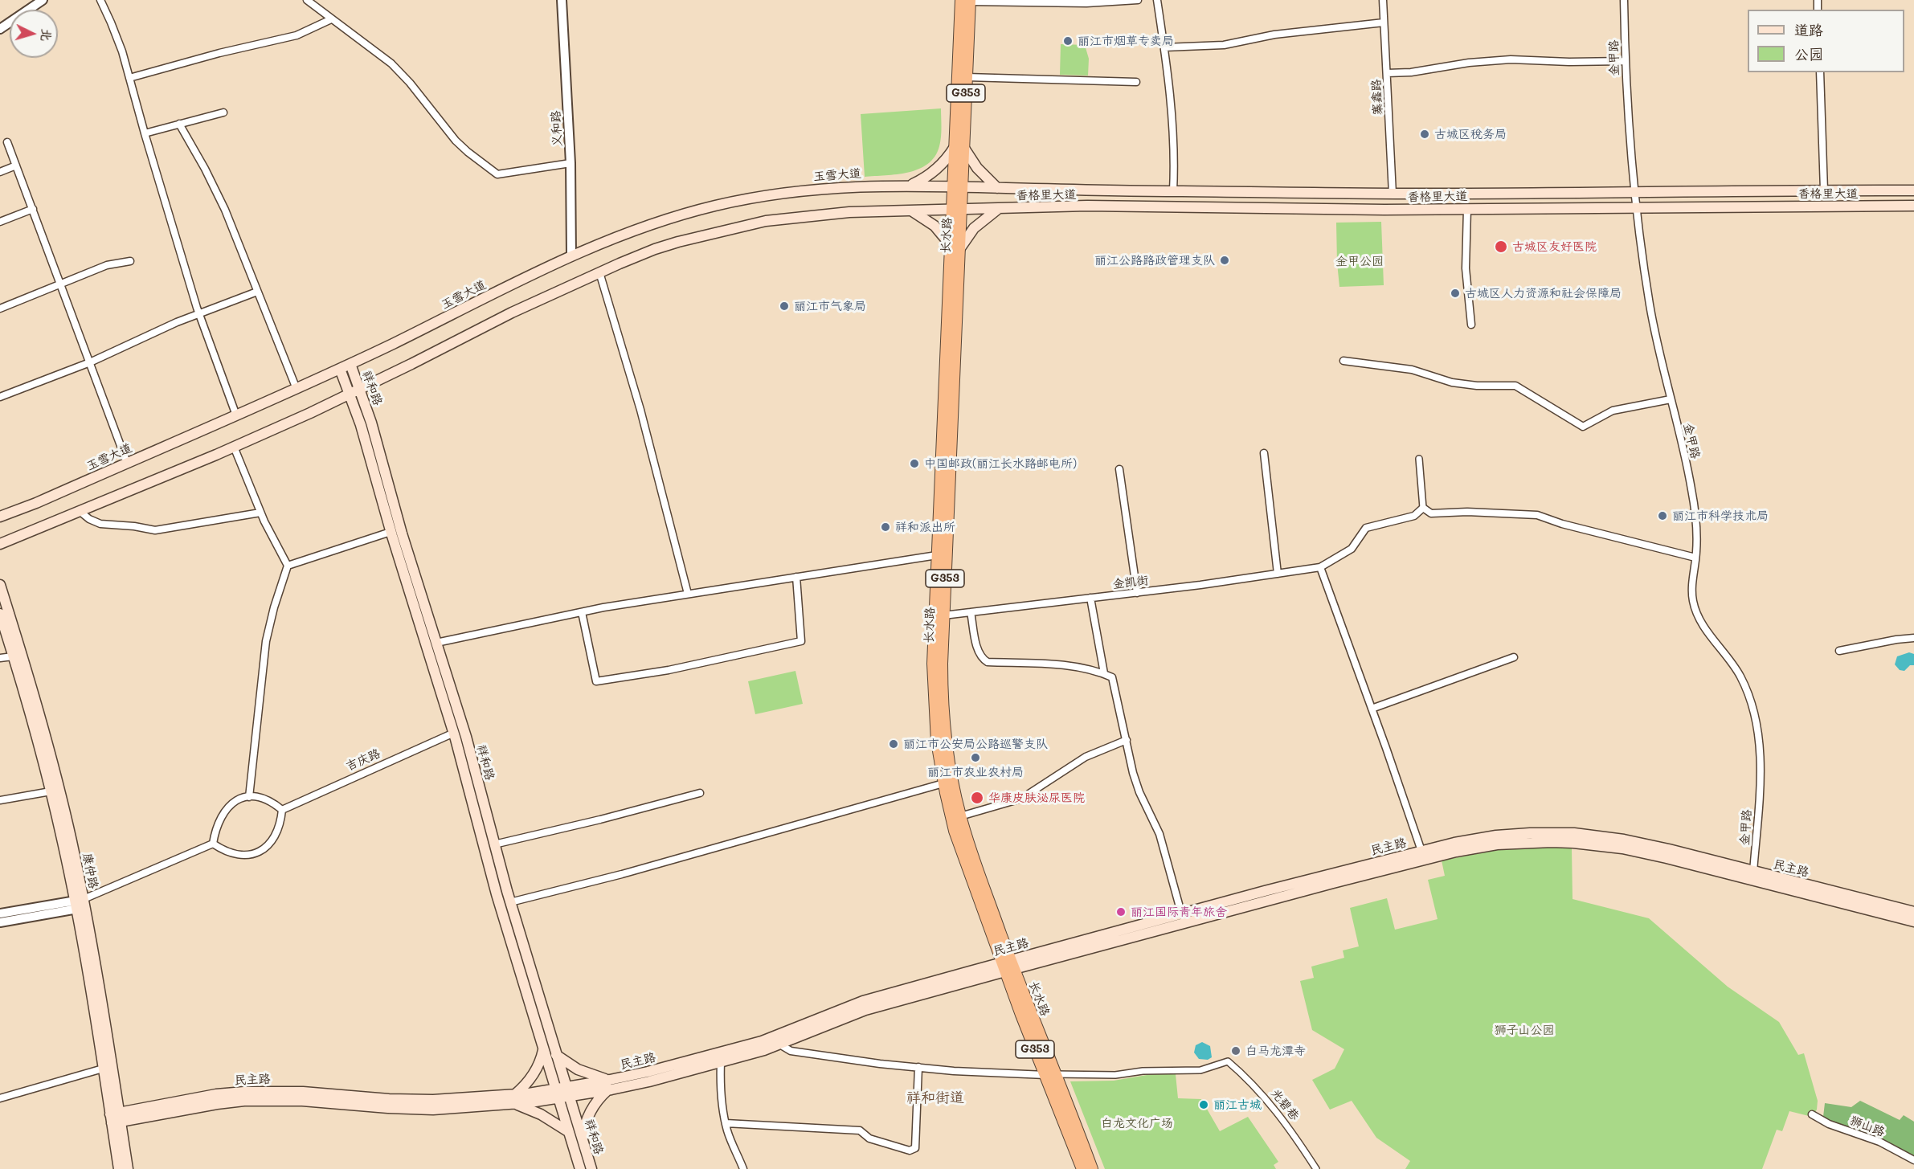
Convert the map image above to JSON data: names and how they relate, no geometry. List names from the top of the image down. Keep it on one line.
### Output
{"streets":{"highway":["G353","长水路"],"main road":["玉雪大道","香格里大道","祥和路","民主路","康仲路"],"street":["金甲路","寨鑫路","义和路","金凯街","吉庆路","光碧巷","狮山路"]},"crossings":[["金甲路","香格里大道"],["金甲路","民主路"],["寨鑫路","香格里大道"],["义和路","玉雪大道"],["玉雪大道","香格里大道"],["玉雪大道","长水路"],["玉雪大道","祥和路"],["香格里大道","长水路"],["长水路","金凯街"],["长水路","民主路"],["长水路","光碧巷"],["祥和路","吉庆路"],["祥和路","民主路"],["民主路","康仲路"]],"districts":["祥和街道"],"parks":["金甲公园","狮子山公园","白龙文化广场"],"places":["丽江市烟草专卖局","古城区税务局","古城区友好医院","丽江公路路政管理支队","古城区人力资源和社会保障局","丽江市气象局","中国邮政(丽江长水路邮电所)","丽江市科学技术局","祥和派出所","丽江市公安局公路巡警支队","丽江市农业农村局","华康皮肤泌尿医院","丽江国际青年旅舍","白马龙潭寺","丽江古城"],"legend":["道路","公园"],"north":"right"}
